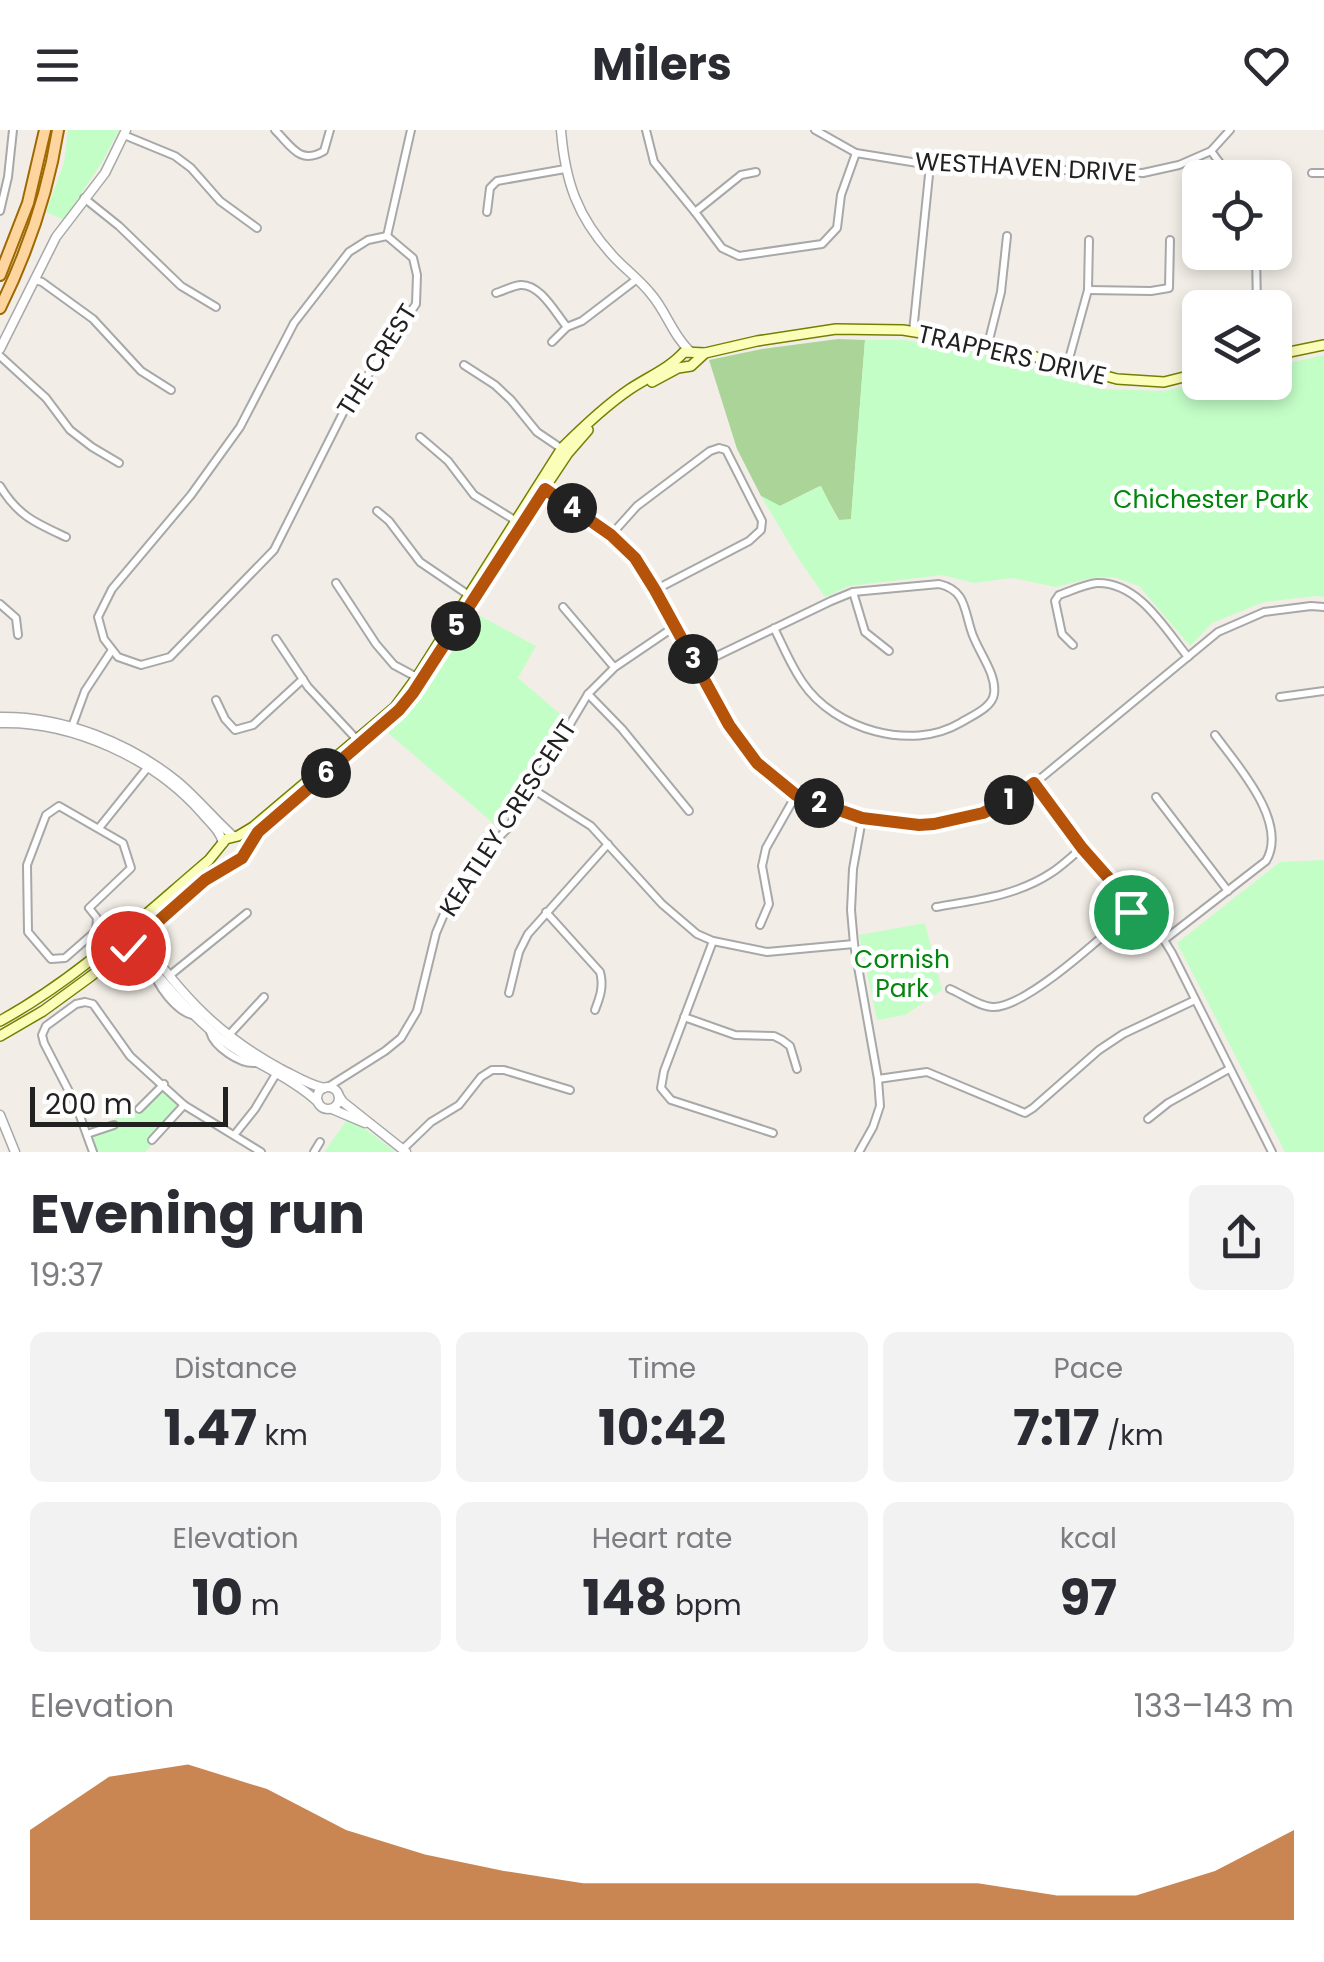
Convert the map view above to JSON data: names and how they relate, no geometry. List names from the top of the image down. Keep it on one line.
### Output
{"streets":{"main road":["TRAPPERS DRIVE"],"street":["WESTHAVEN DRIVE","THE CREST","KEATLEY CRESCENT"]},"parks":["Chichester Park","Cornish Park"],"scale_bar":"200 m","page":{"header":"Milers","pins":["4","5","3","6","1","2"],"scale":"200 m","heading":["Evening run","19:37"],"stats":[["Distance","1.47 km"],["Time","10:42"],["Pace","7:17 /km"],["Elevation","10 m"],["Heart rate","148 bpm"],["kcal","97"]],"chart":["Elevation","133–143 m"]}}
